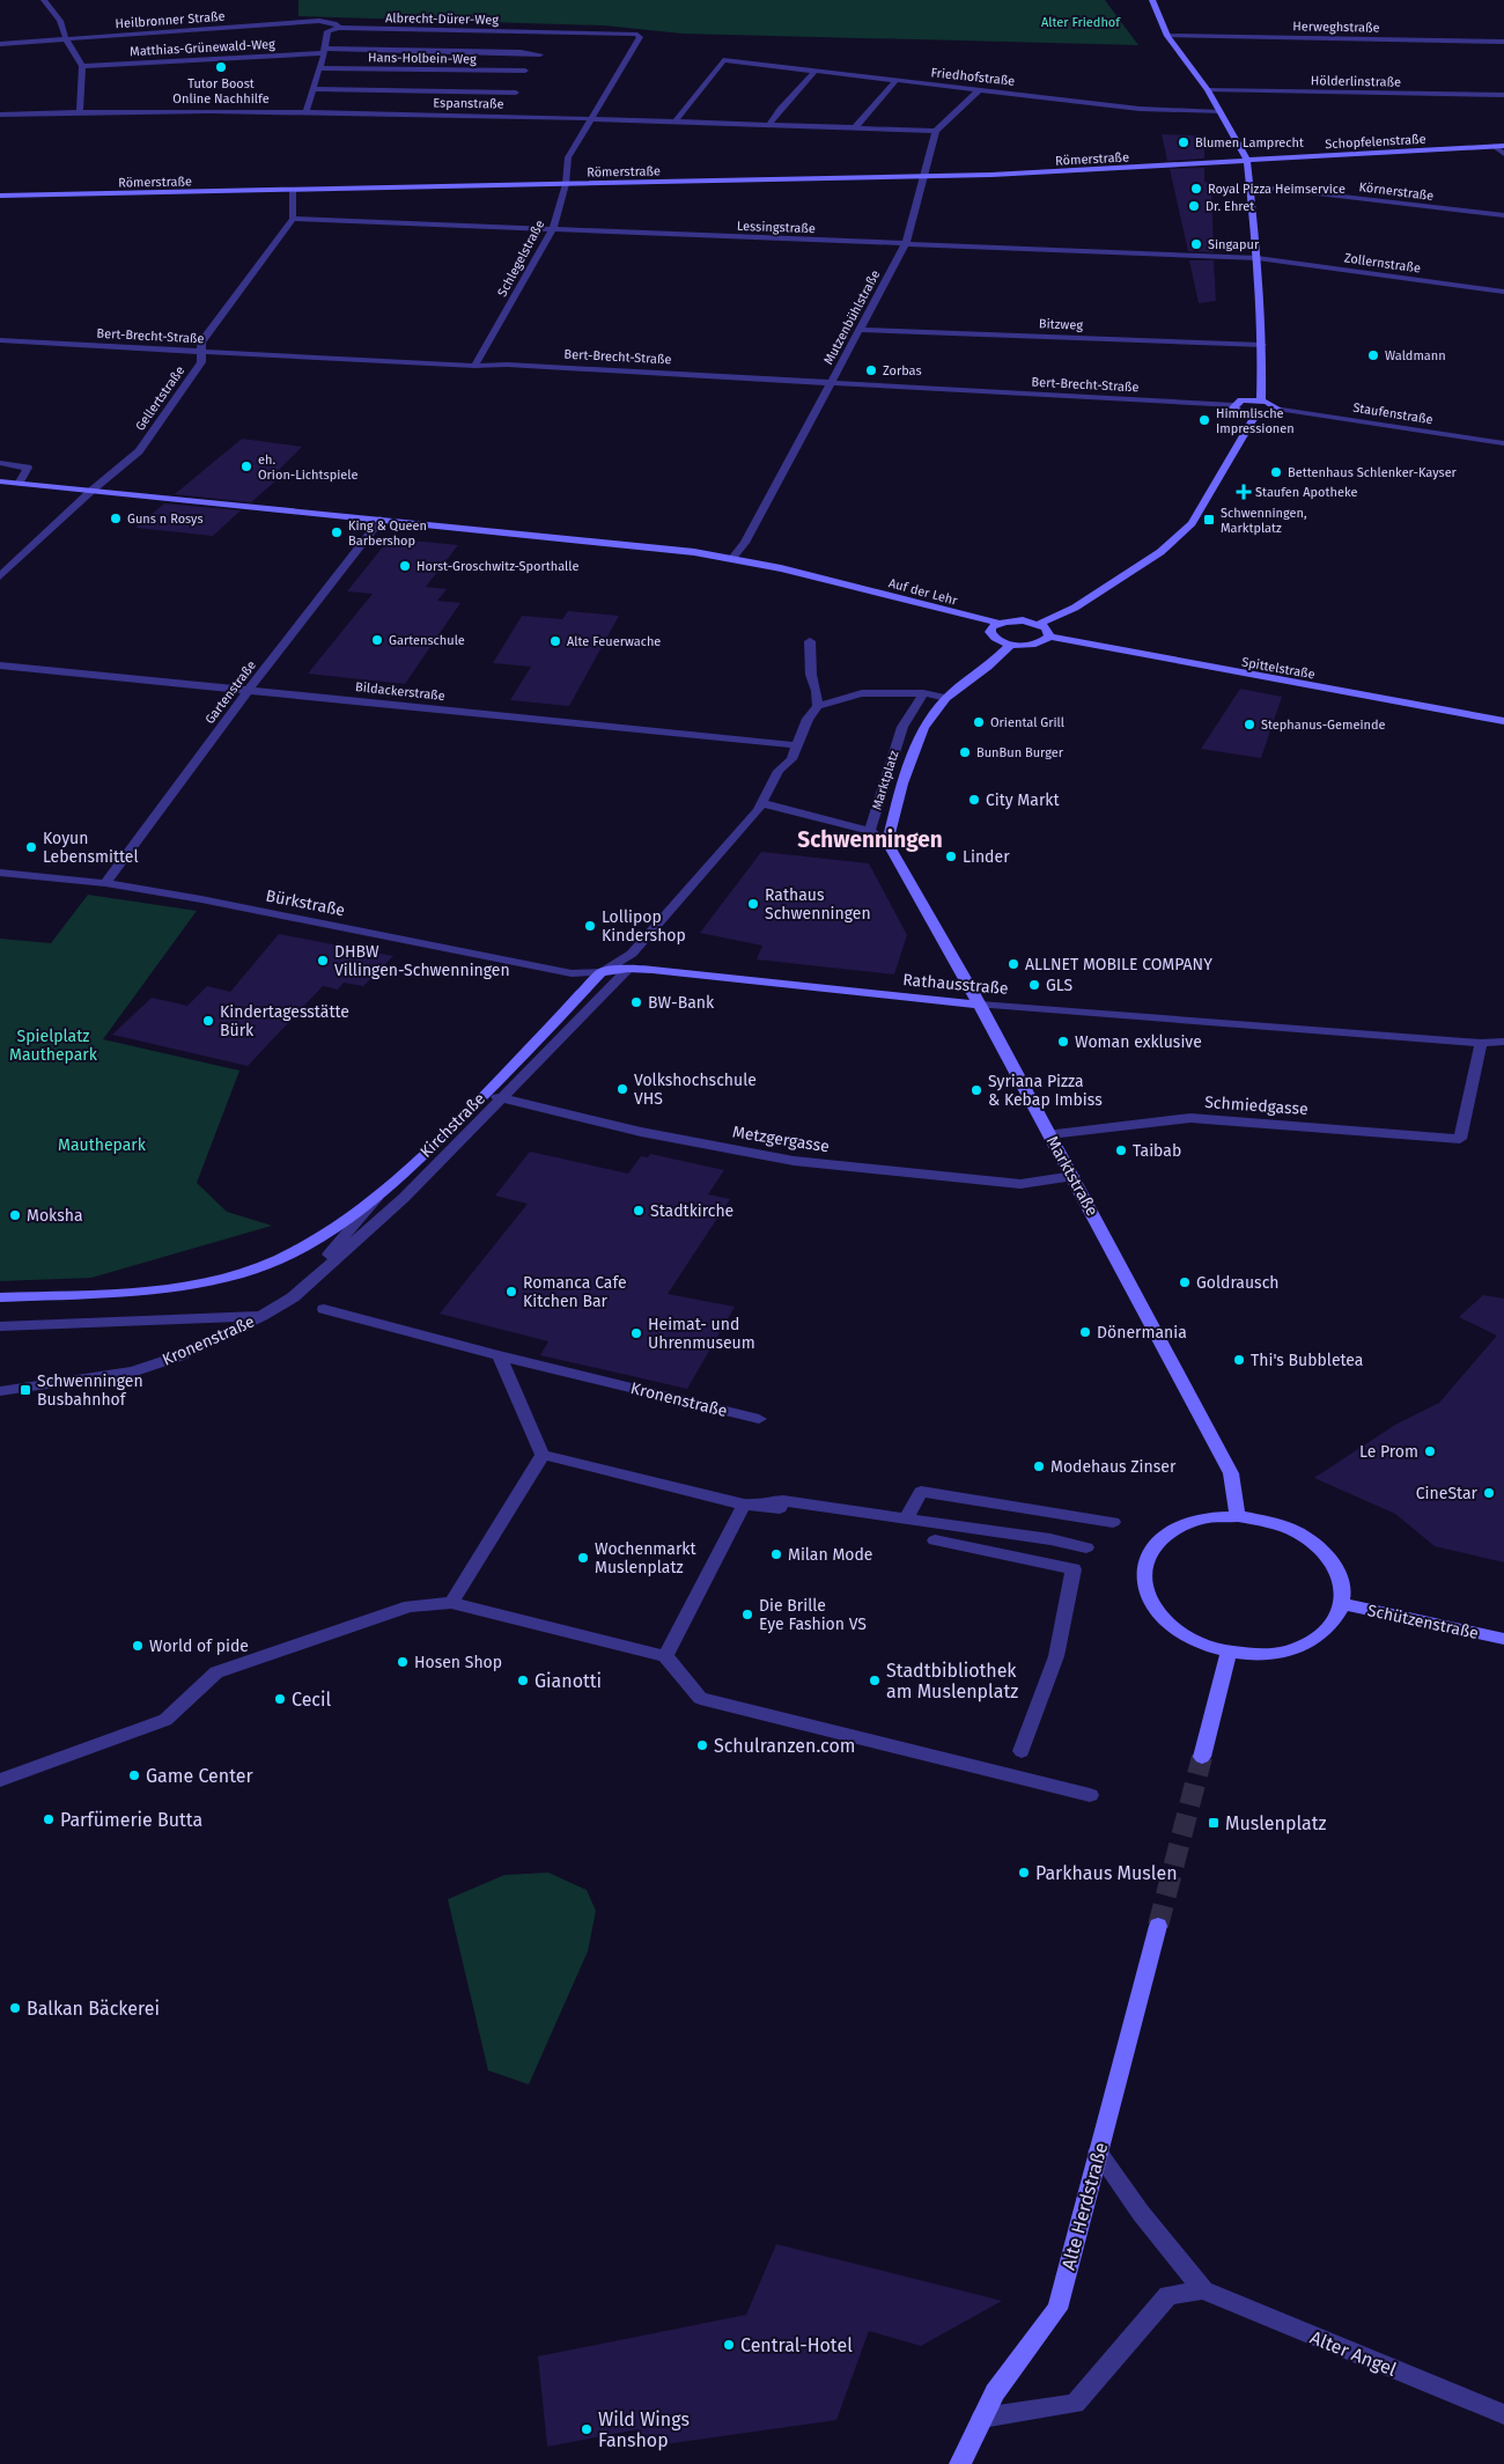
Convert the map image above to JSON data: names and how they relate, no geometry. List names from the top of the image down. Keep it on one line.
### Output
{"streets":{"main road":["Schopfelenstraße","Römerstraße","Auf der Lehr","Spittelstraße","Marktplatz","Rathausstraße","Kirchstraße","Marktstraße","Schützenstraße","Alte Herdstraße"],"street":["Albrecht-Dürer-Weg","Heilbronner Straße","Herweghstraße","Matthias-Grünewald-Weg","Hans-Holbein-Weg","Friedhofstraße","Hölderlinstraße","Espanstraße","Körnerstraße","Lessingstraße","Schlegelstraße","Zollernstraße","Mutzenbühlstraße","Bitzweg","Bert-Brecht-Straße","Gellertstraße","Staufenstraße","Bildackerstraße","Gartenstraße","Bürkstraße","Schmiedgasse","Metzgergasse","Kronenstraße","Alter Angel"]},"crossings":[["Albrecht-Dürer-Weg","Heilbronner Straße"],["Albrecht-Dürer-Weg","Schlegelstraße"],["Matthias-Grünewald-Weg","Hans-Holbein-Weg"],["Friedhofstraße","Espanstraße"],["Espanstraße","Schlegelstraße"],["Espanstraße","Mutzenbühlstraße"],["Schopfelenstraße","Römerstraße"],["Römerstraße","Schlegelstraße"],["Römerstraße","Mutzenbühlstraße"],["Lessingstraße","Schlegelstraße"],["Lessingstraße","Zollernstraße"],["Lessingstraße","Mutzenbühlstraße"],["Lessingstraße","Gellertstraße"],["Schlegelstraße","Bert-Brecht-Straße"],["Mutzenbühlstraße","Bitzweg"],["Mutzenbühlstraße","Bert-Brecht-Straße"],["Mutzenbühlstraße","Auf der Lehr"],["Bert-Brecht-Straße","Gellertstraße"],["Gellertstraße","Auf der Lehr"],["Auf der Lehr","Gartenstraße"],["Bildackerstraße","Gartenstraße"],["Gartenstraße","Bürkstraße"],["Marktplatz","Marktstraße"],["Bürkstraße","Rathausstraße"],["Bürkstraße","Kirchstraße"],["Rathausstraße","Schmiedgasse"],["Rathausstraße","Kirchstraße"],["Rathausstraße","Marktstraße"],["Schmiedgasse","Marktstraße"],["Kirchstraße","Metzgergasse"],["Kirchstraße","Kronenstraße"],["Metzgergasse","Marktstraße"],["Marktstraße","Schützenstraße"],["Alte Herdstraße","Alter Angel"]],"districts":["Schwenningen"],"parks":["Alter Friedhof","Spielplatz Mauthepark","Mauthepark"],"places":{"other":["Tutor Boost Online Nachhilfe","Blumen Lamprecht","Royal Pizza Heimservice","Dr. Ehret","Singapur","Waldmann","Zorbas","Himmlische Impressionen","eh. Orion-Lichtspiele","Bettenhaus Schlenker-Kayser","Guns n Rosys","King & Queen Barbershop","Horst-Groschwitz-Sporthalle","Gartenschule","Alte Feuerwache","Oriental Grill","Stephanus-Gemeinde","BunBun Burger","City Markt","Koyun Lebensmittel","Linder","Rathaus Schwenningen","Lollipop Kindershop","DHBW Villingen-Schwenningen","ALLNET MOBILE COMPANY","GLS","BW-Bank","Kindertagesstätte Bürk","Woman exklusive","Volkshochschule VHS","Syriana Pizza & Kebap Imbiss","Taibab","Stadtkirche","Moksha","Goldrausch","Romanca Cafe Kitchen Bar","Dönermania","Heimat- und Uhrenmuseum","Thi's Bubbletea","Le Prom","Modehaus Zinser","CineStar","Milan Mode","Wochenmarkt Muslenplatz","Die Brille Eye Fashion VS","World of pide","Hosen Shop","Gianotti","Stadtbibliothek am Muslenplatz","Cecil","Schulranzen.com","Game Center","Parfümerie Butta","Parkhaus Muslen","Balkan Bäckerei","Central-Hotel","Wild Wings Fanshop"],"health":["Staufen Apotheke"],"transit":["Schwenningen, Marktplatz","Schwenningen Busbahnhof","Muslenplatz"]}}
